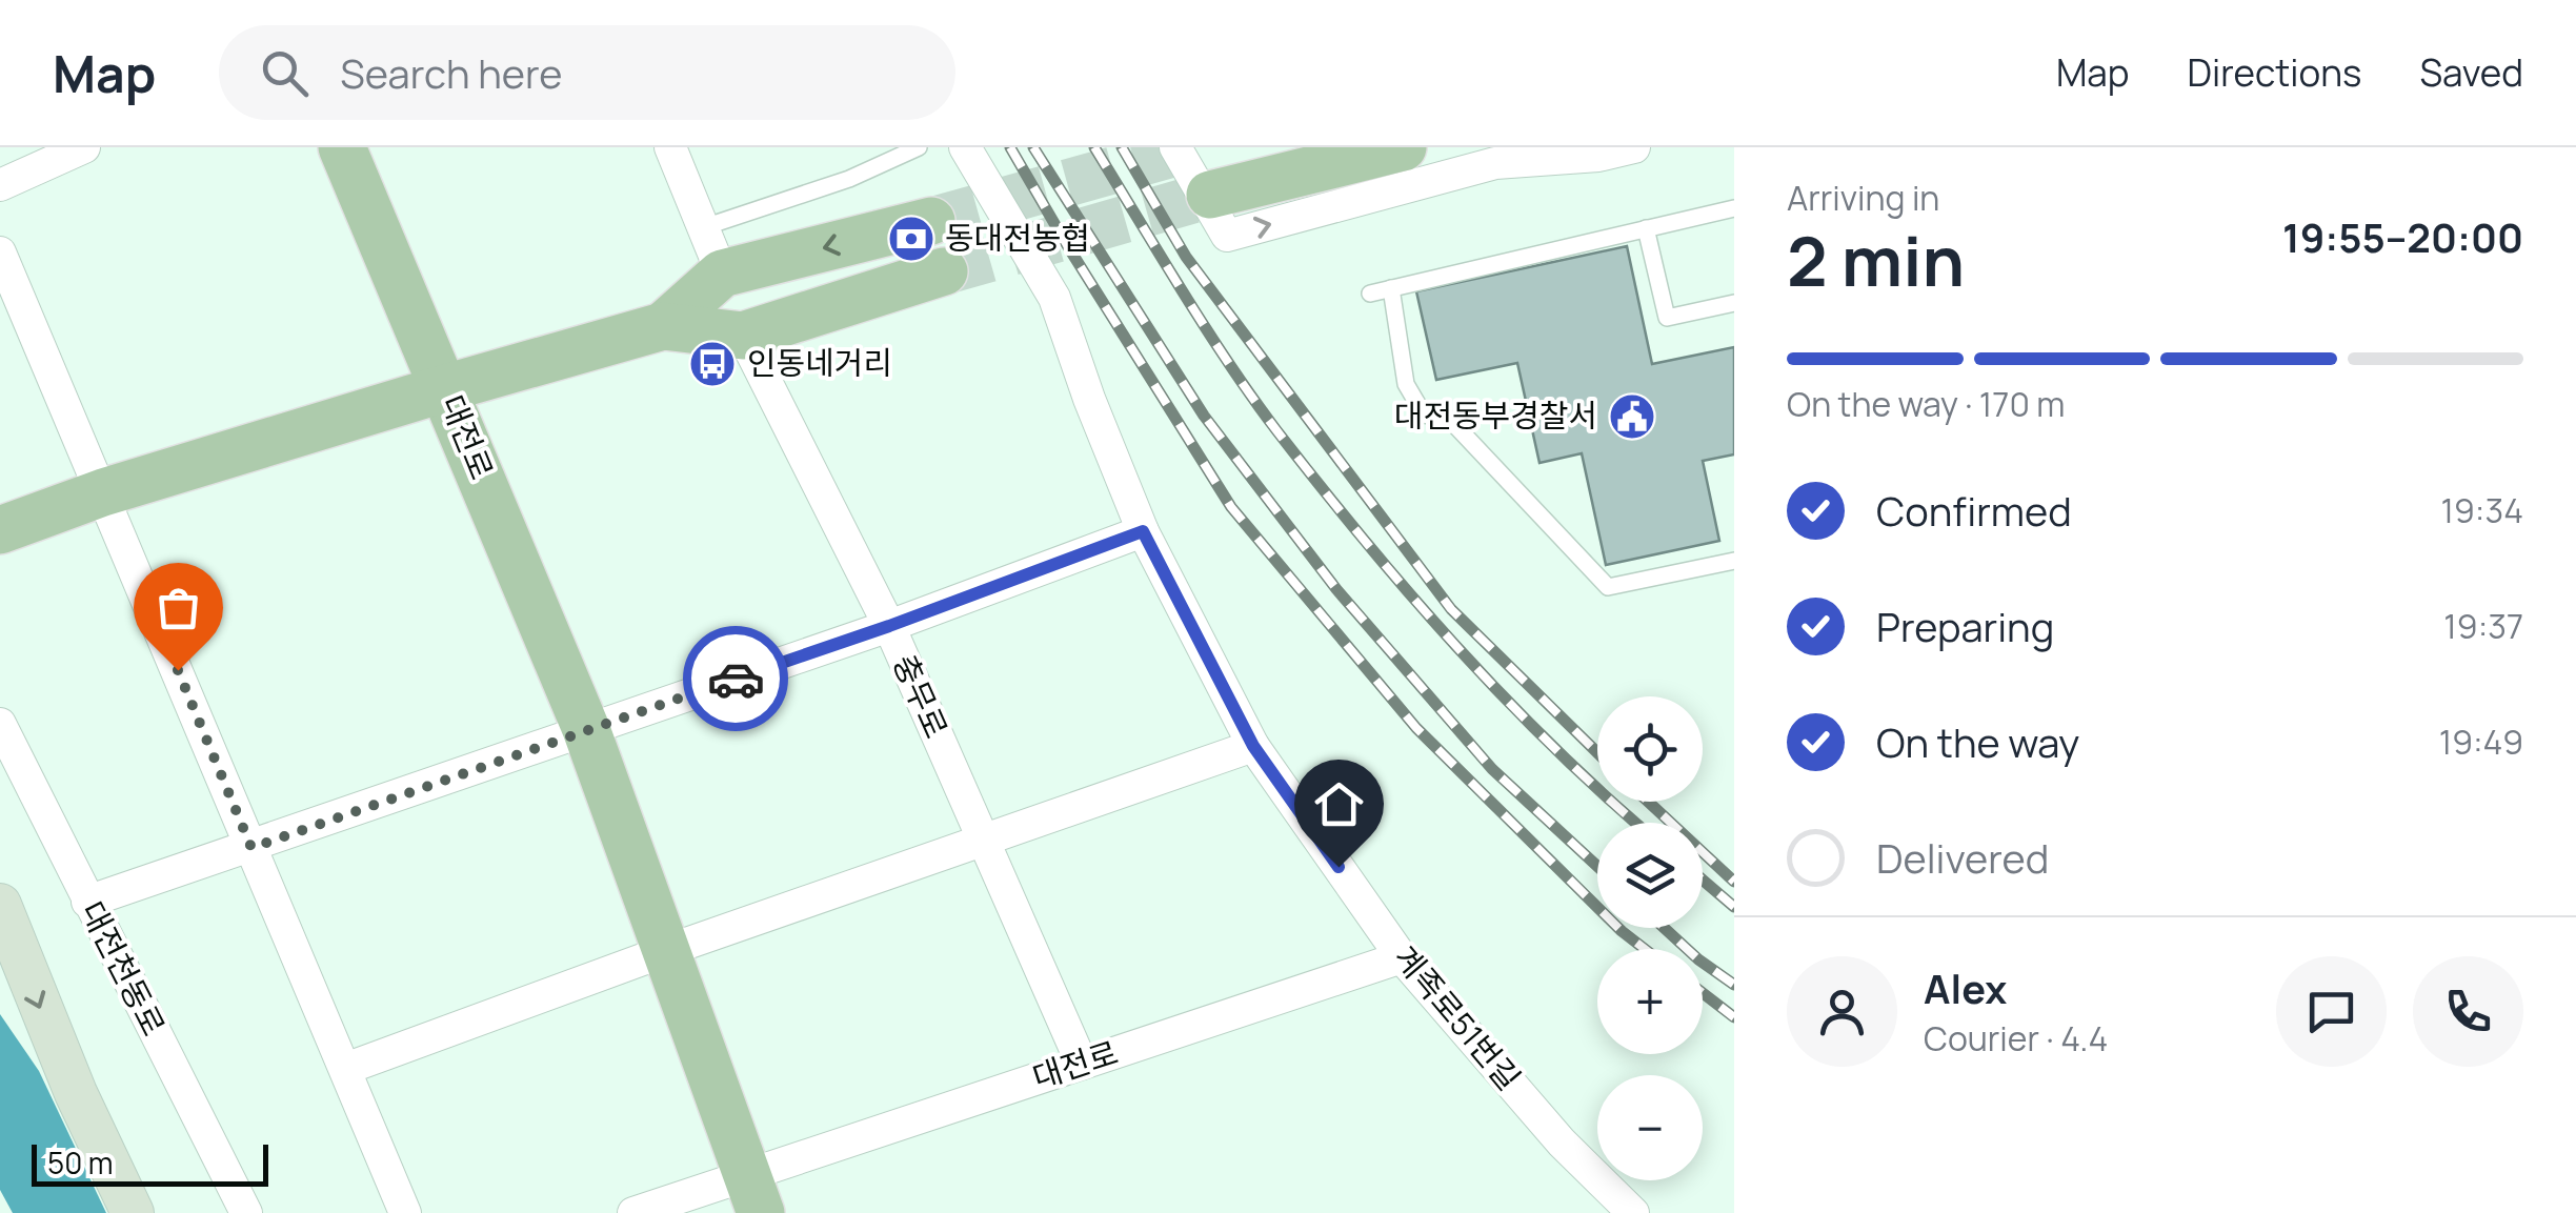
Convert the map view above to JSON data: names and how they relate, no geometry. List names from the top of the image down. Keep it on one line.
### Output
{"streets":{"main road":["대전로"],"street":["충무로","대전천동로","계족로51번길"]},"crossings":[["대전로","충무로"],["대전로","계족로51번길"]],"places":{"bank":["동대전농협"],"bus stop":["인동네거리"],"public building":["대전동부경찰서"]},"scale_bar":"50 m","page":{"header":"Map","search":"Search here","nav":["Map","Directions","Saved"],"heading":["2 min","Arriving in","19:55–20:00"],"panel":["Alex","Courier · 4.4"],"bar":"On the way · 170 m","list":[["Confirmed","19:34"],["Preparing","19:37"],["On the way","19:49"],"Delivered"],"map_buttons":["+","−"],"scale":"50 m"}}
